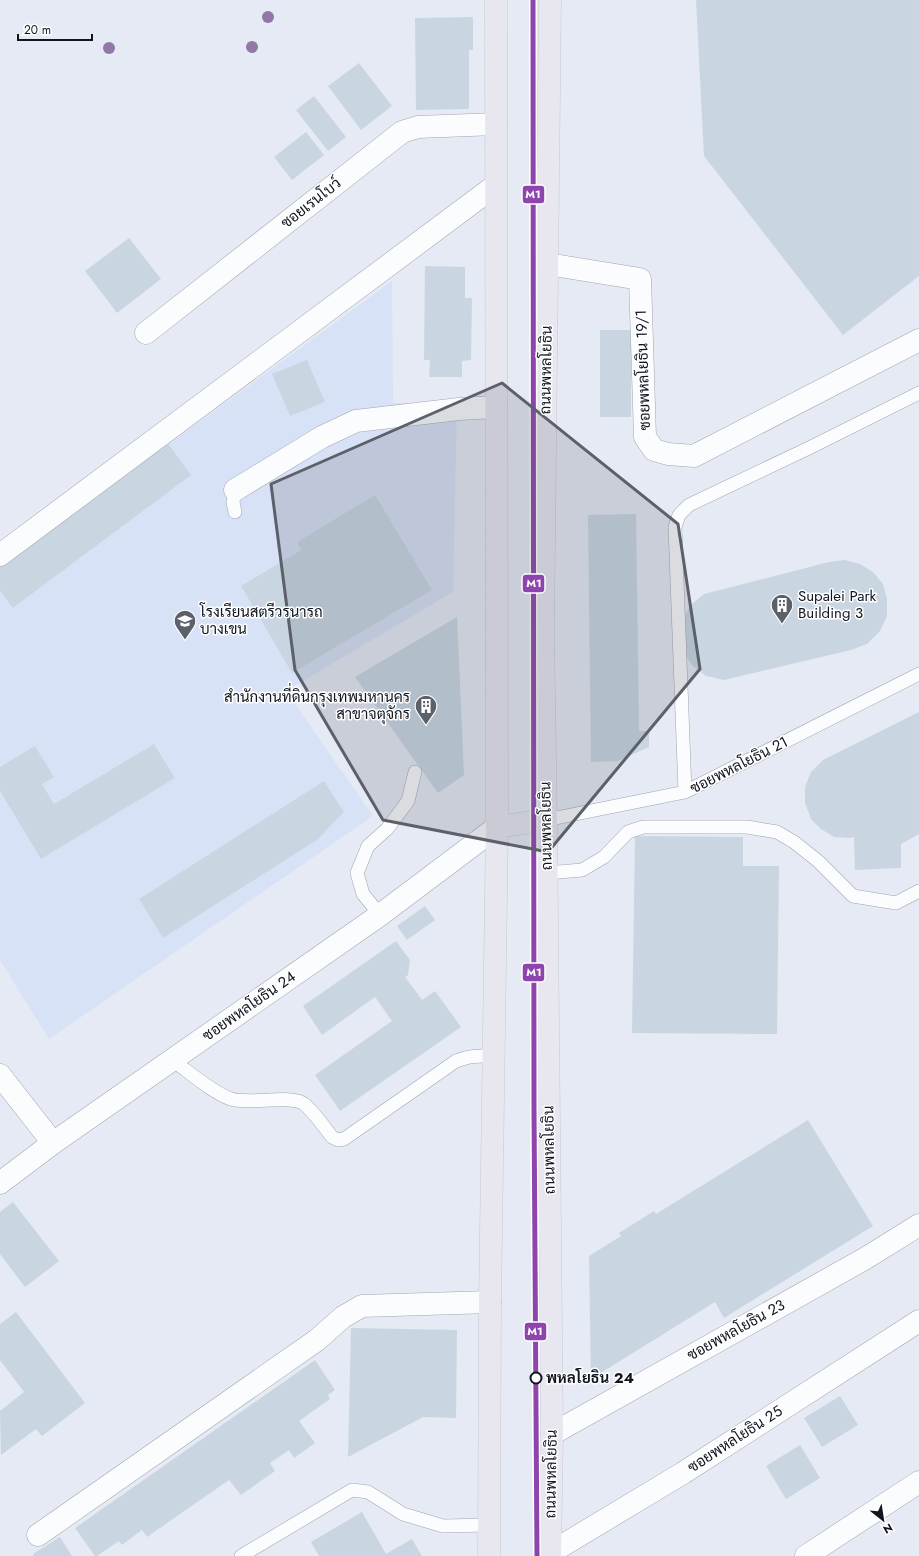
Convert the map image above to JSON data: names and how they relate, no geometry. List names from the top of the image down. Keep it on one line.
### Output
{"streets":{"main road":["ถนนพหลโยธิน"],"street":["ซอยเรนโบว์","ซอยพหลโยธิน 19/1","ซอยพหลโยธิน 24","ซอยพหลโยธิน 23","ซอยพหลโยธิน 25"],"lane":["ซอยพหลโยธิน 21"]},"crossings":[["ถนนพหลโยธิน","ซอยพหลโยธิน 19/1"],["ถนนพหลโยธิน","ซอยพหลโยธิน 21"],["ถนนพหลโยธิน","ซอยพหลโยธิน 23"],["ถนนพหลโยธิน","ซอยพหลโยธิน 25"]],"places":{"building":["Supalei Park Building 3","สำนักงานที่ดินกรุงเทพมหานคร สาขาจตุจักร"],"school or university":["โรงเรียนสตรีวรนารถ บางเขน"],"other":["พหลโยธิน 24"]},"lines":["transit line M1"],"scale_bar":"20 m","north":"bottom right"}
